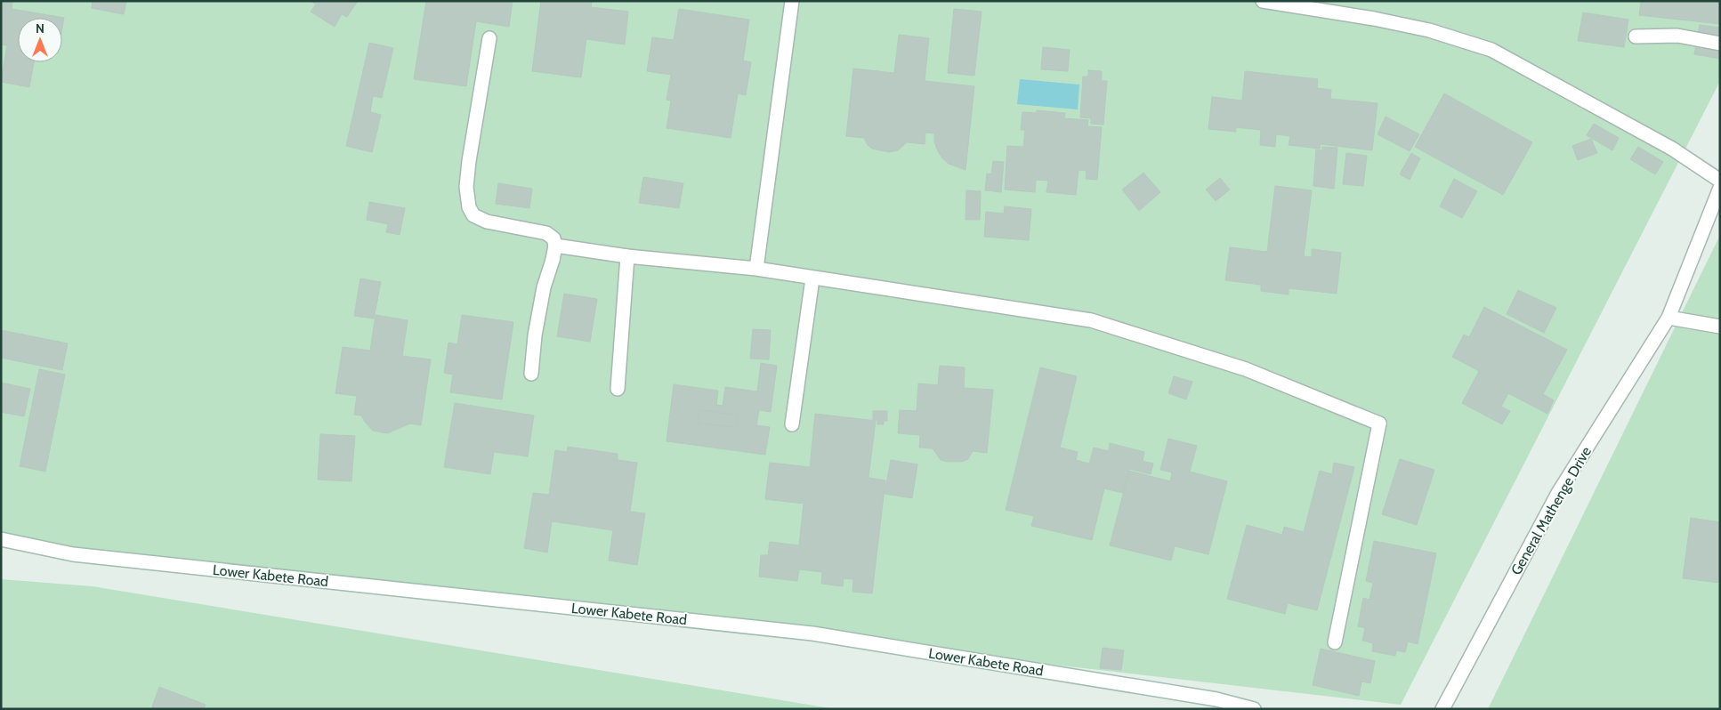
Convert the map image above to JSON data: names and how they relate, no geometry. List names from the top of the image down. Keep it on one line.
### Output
{"streets":{"street":["General Mathenge Drive","Lower Kabete Road"]},"north":"top"}
